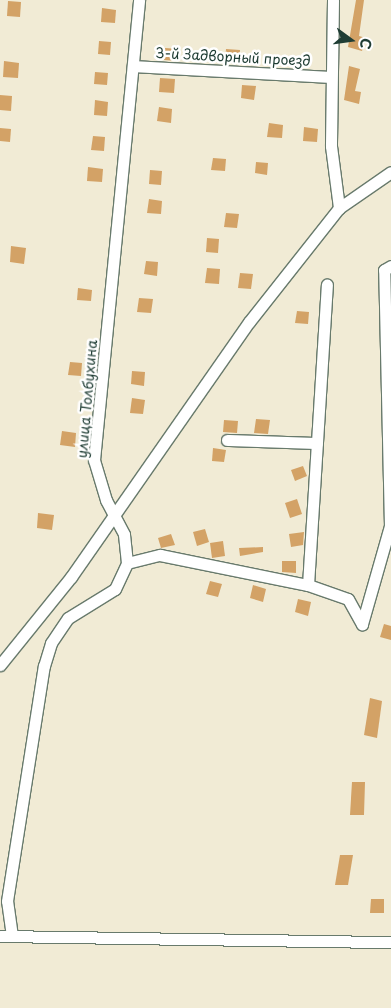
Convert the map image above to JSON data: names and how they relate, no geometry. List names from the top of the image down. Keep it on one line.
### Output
{"streets":{"street":["3-й Задворный проезд","улица Толбухина"]},"crossings":[["3-й Задворный проезд","улица Толбухина"]],"north":"right"}
